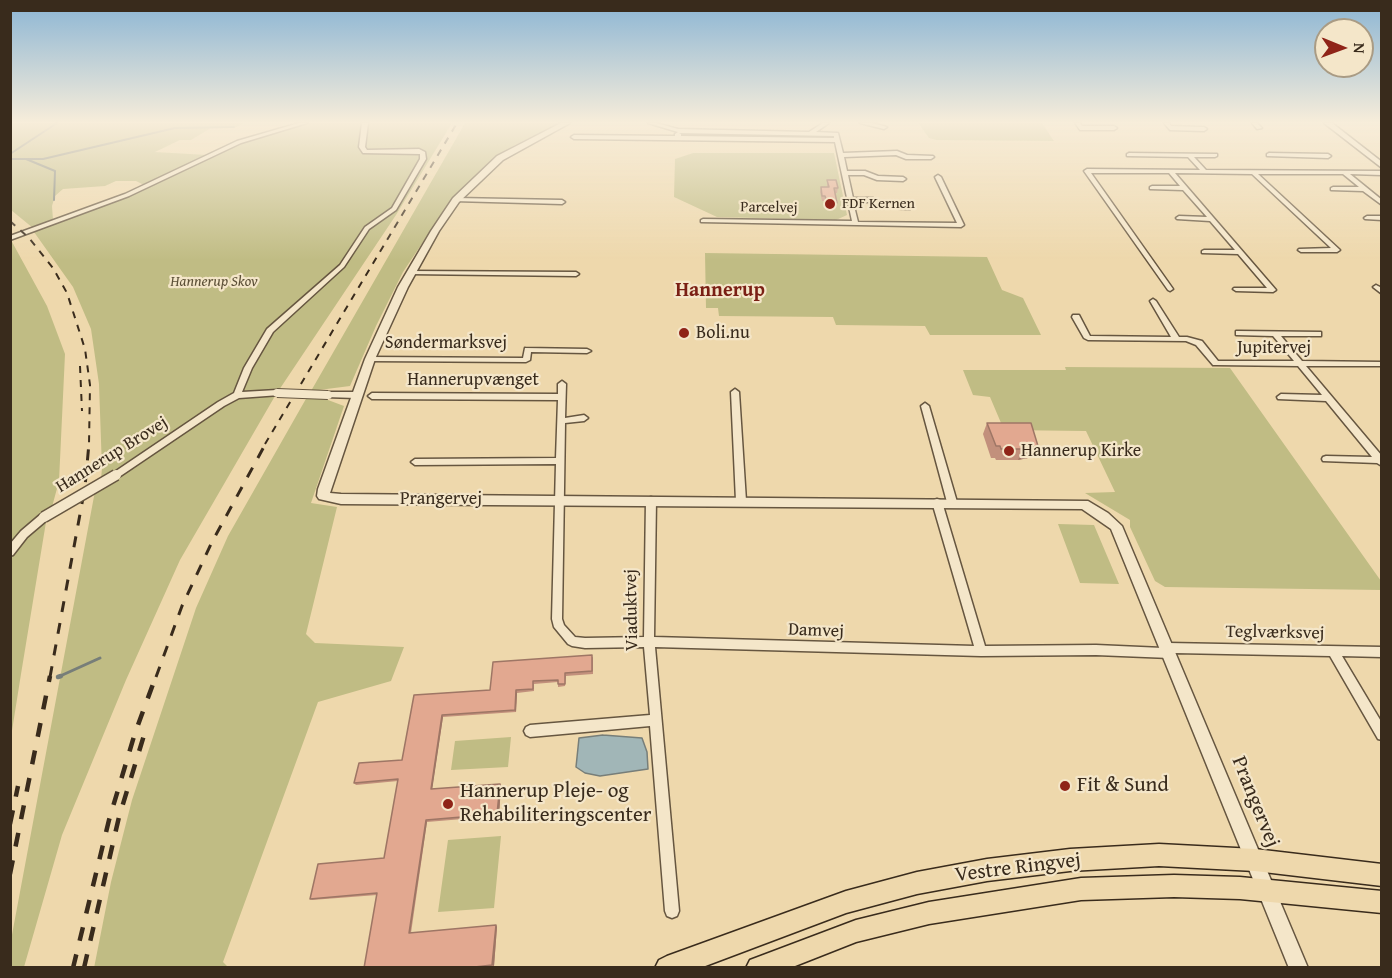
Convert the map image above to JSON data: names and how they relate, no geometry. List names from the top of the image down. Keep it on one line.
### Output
{"streets":{"main road":["Vestre Ringvej"],"street":["Parcelvej","Søndermarksvej","Jupitervej","Hannerupvænget","Hannerup Brovej","Prangervej","Viaduktvej","Damvej","Teglværksvej"]},"crossings":[["Søndermarksvej","Hannerup Brovej"],["Søndermarksvej","Prangervej"],["Hannerupvænget","Prangervej"],["Prangervej","Viaduktvej"],["Prangervej","Damvej"],["Prangervej","Teglværksvej"],["Prangervej","Vestre Ringvej"],["Viaduktvej","Damvej"],["Damvej","Teglværksvej"]],"districts":["Hannerup"],"parks":["Hannerup Skov"],"places":["FDF Kernen","Boli.nu","Hannerup Kirke","Fit & Sund","Hannerup Pleje- og Rehabiliteringscenter"],"north":"right"}
